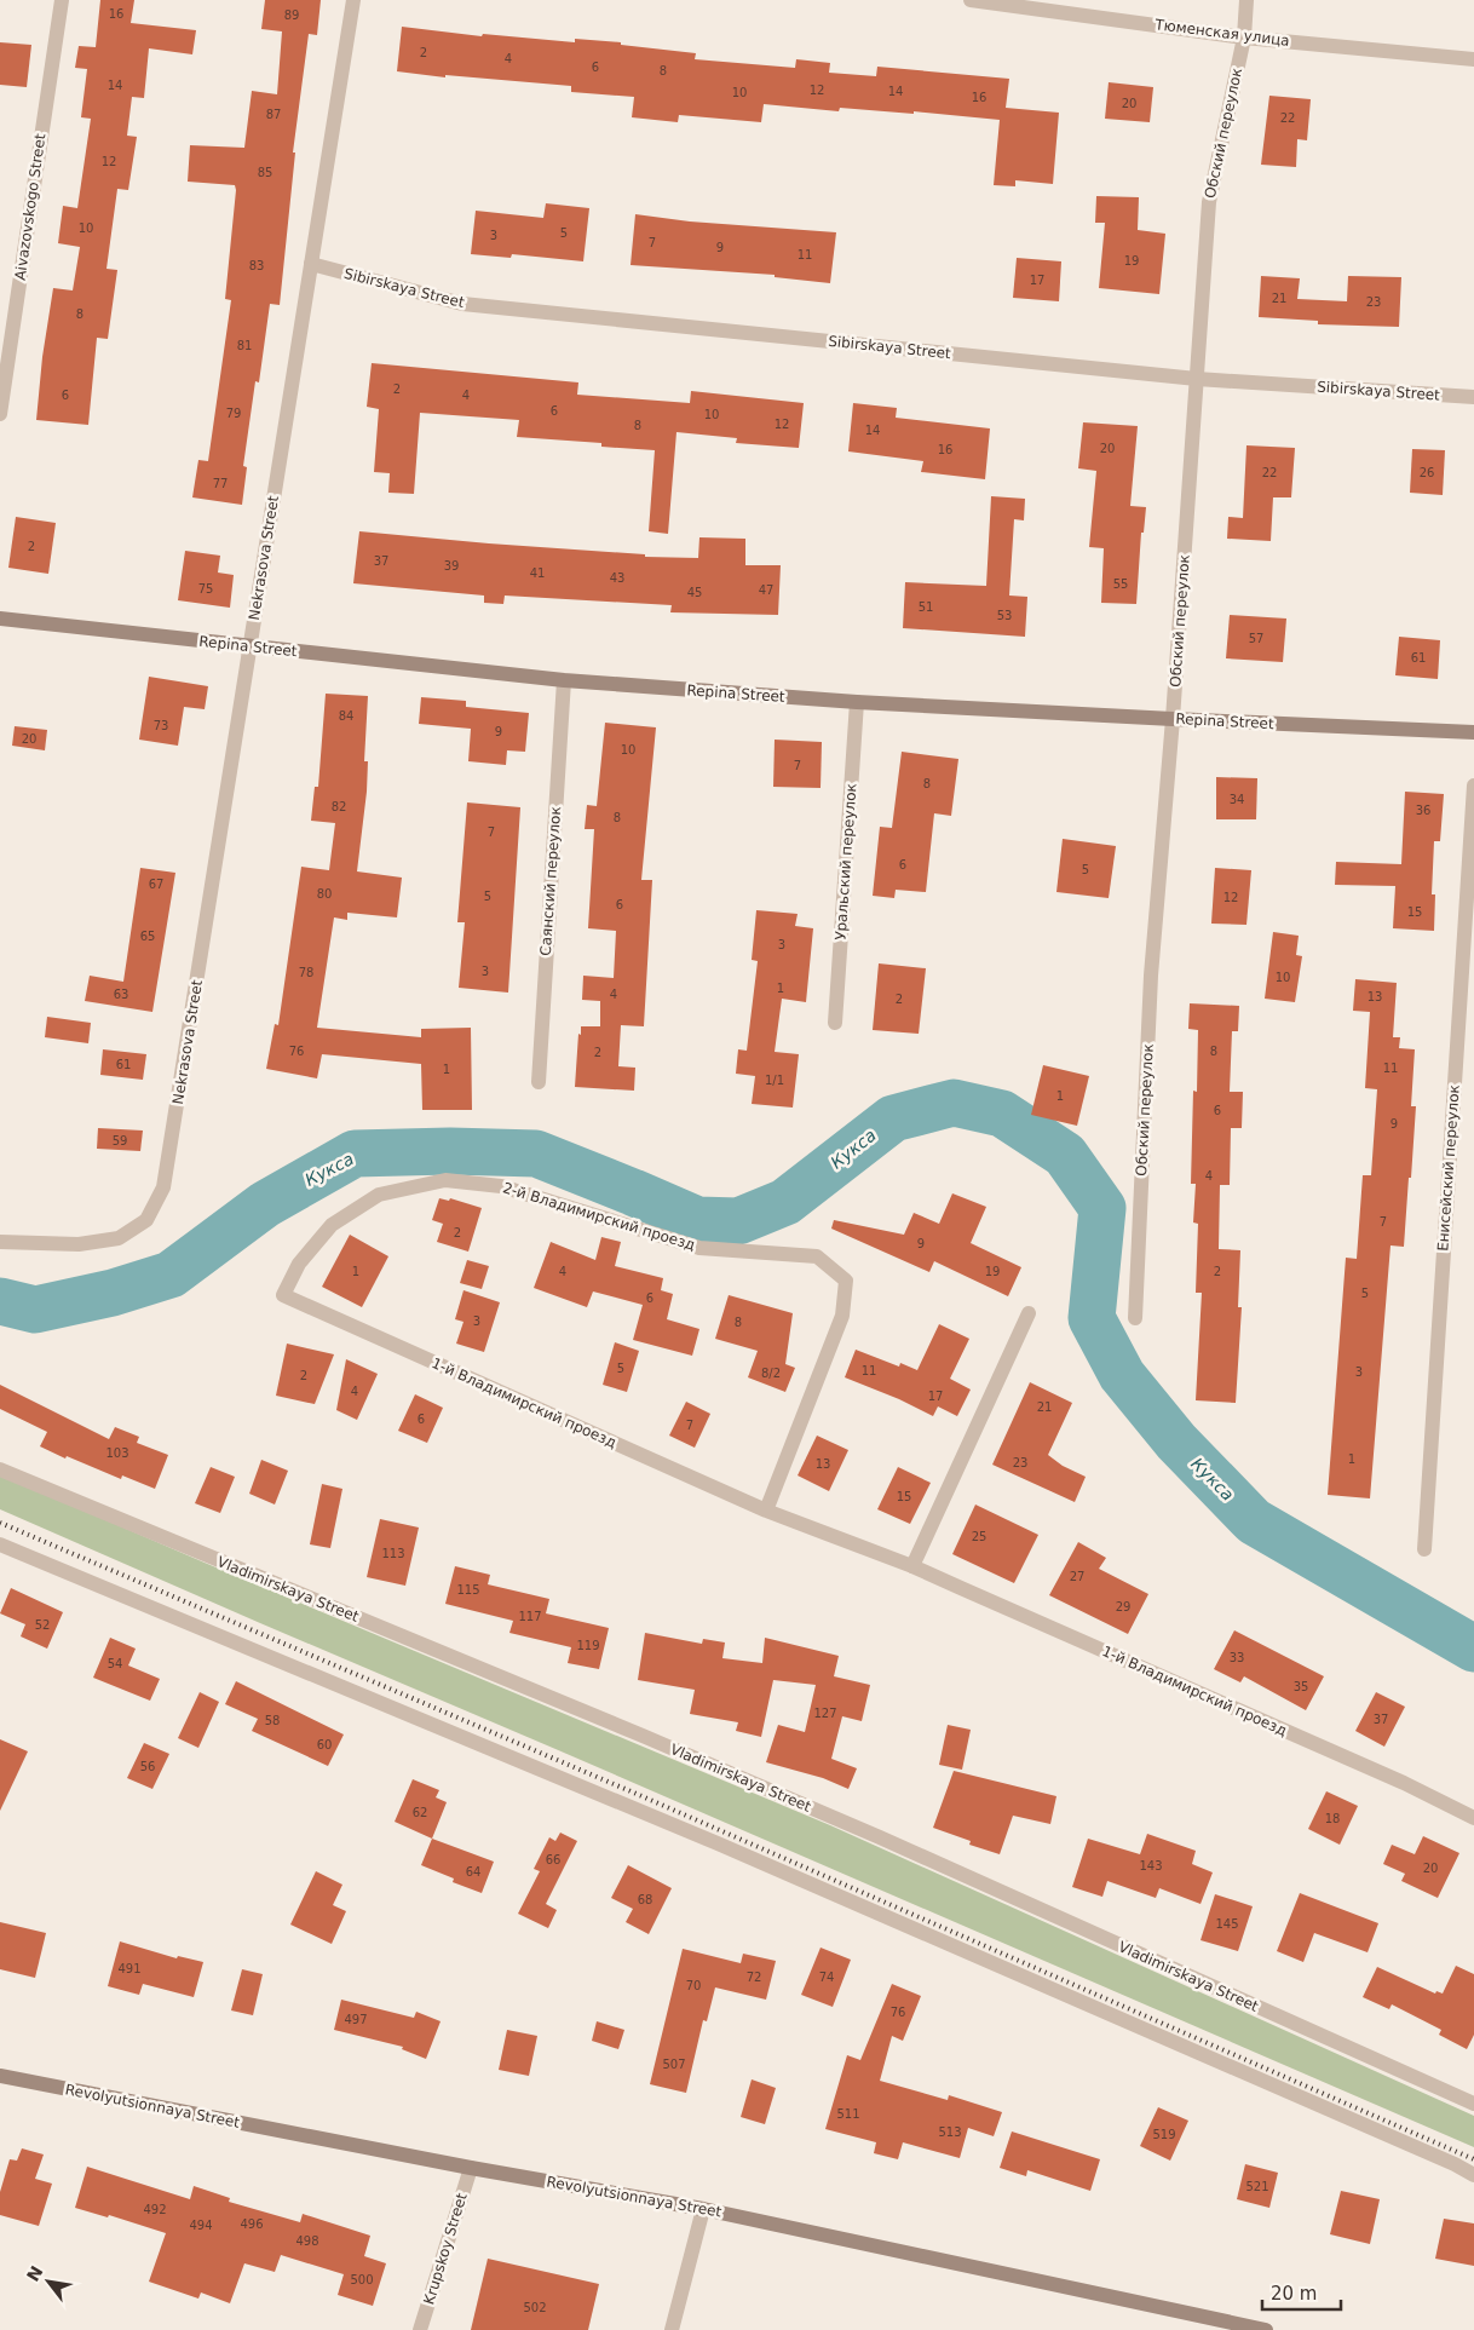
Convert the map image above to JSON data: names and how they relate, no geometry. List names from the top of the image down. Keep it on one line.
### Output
{"streets":{"street":["Тюменская улица","Обский переулок","Aivazovskogo Street","Sibirskaya Street","Nekrasova Street","Repina Street","Уральский переулок","Саянский переулок","Енисейский переулок","2-й Владимирский проезд","1-й Владимирский проезд","Vladimirskaya Street","Revolyutsionnaya Street","Krupskoy Street"]},"crossings":[["Тюменская улица","Обский переулок"],["Обский переулок","Sibirskaya Street"],["Обский переулок","Repina Street"],["Sibirskaya Street","Nekrasova Street"],["Nekrasova Street","Repina Street"],["Repina Street","Уральский переулок"],["Repina Street","Саянский переулок"],["2-й Владимирский проезд","1-й Владимирский проезд"],["Revolyutsionnaya Street","Krupskoy Street"]],"water":["Кукса"],"house_numbers":["16","89","2","4","6","8","14","12","14","10","16","20","87","22","12","85","10","5","3","7","9","11","19","83","17","21","23","8","81","2","6","4","6","79","10","12","8","14","20","16","22","26","77","2","37","39","41","43","55","75","47","45","51","53","57","61","84","73","9","20","10","7","8","34","82","36","8","7","6","5","67","80","5","12","6","15","65","3","3","78","10","1","63","4","13","2","76","8","2","61","11","1","1/1","1","6","9","59","4","7","2","9","1","4","19","2","5","6","3","8","5","11","3","8/2","2","4","17","21","6","7","103","1","23","13","15","25","113","27","115","29","117","52","119","33","54","35","127","37","58","60","56","62","18","66","143","20","64","68","145","491","72","74","70","76","497","507","511","513","519","521","492","496","494","498","500","502"],"scale_bar":"20 m","north":"top left"}
